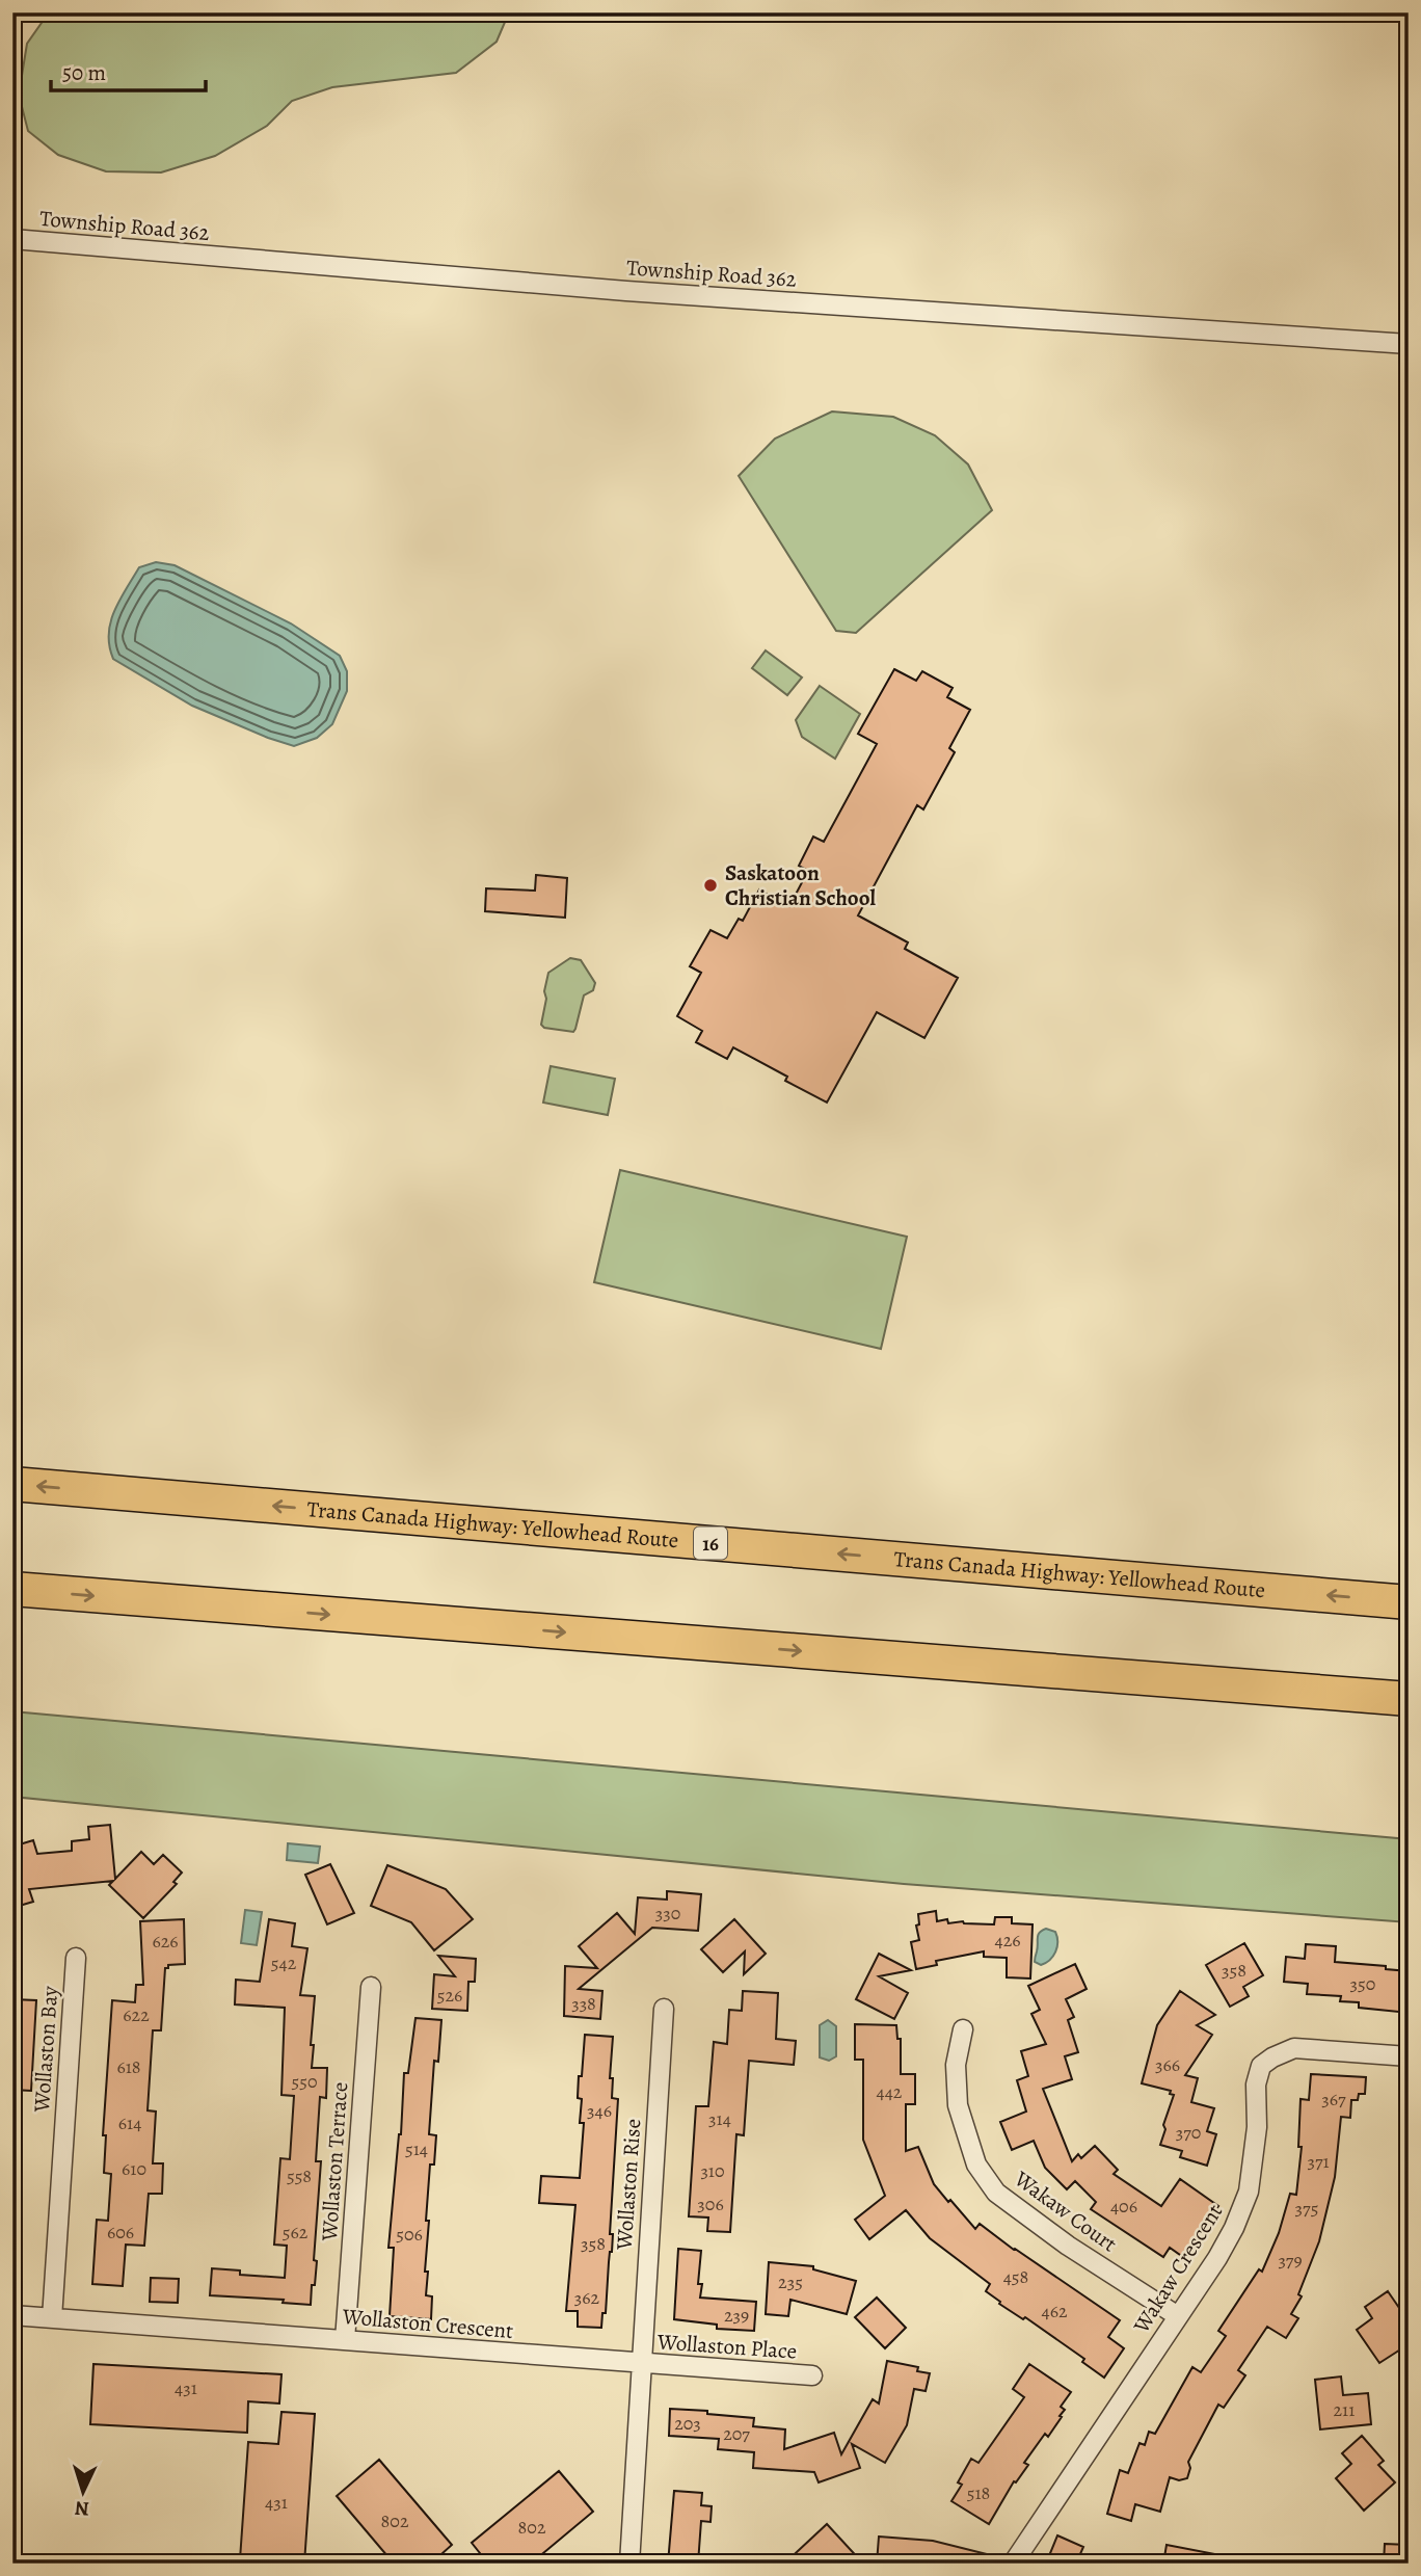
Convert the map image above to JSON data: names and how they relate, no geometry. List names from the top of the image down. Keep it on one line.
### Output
{"streets":{"highway":["Trans Canada Highway: Yellowhead Route","16"],"street":["Township Road 362","Wollaston Bay","Wollaston Terrace","Wollaston Rise","Wakaw Court","Wakaw Crescent","Wollaston Crescent","Wollaston Place"]},"crossings":[["Wollaston Bay","Wollaston Crescent"],["Wollaston Terrace","Wollaston Crescent"],["Wollaston Rise","Wollaston Crescent"],["Wollaston Rise","Wollaston Place"],["Wakaw Court","Wakaw Crescent"],["Wollaston Crescent","Wollaston Place"]],"places":["Saskatoon Christian School"],"house_numbers":["330","426","626","542","358","350","526","338","622","366","618","550","442","367","346","314","614","370","514","371","610","310","558","306","406","375","606","562","506","358","379","458","235","362","462","239","431","211","203","207","518","431","802","802"],"scale_bar":"50 m","north":"bottom"}
